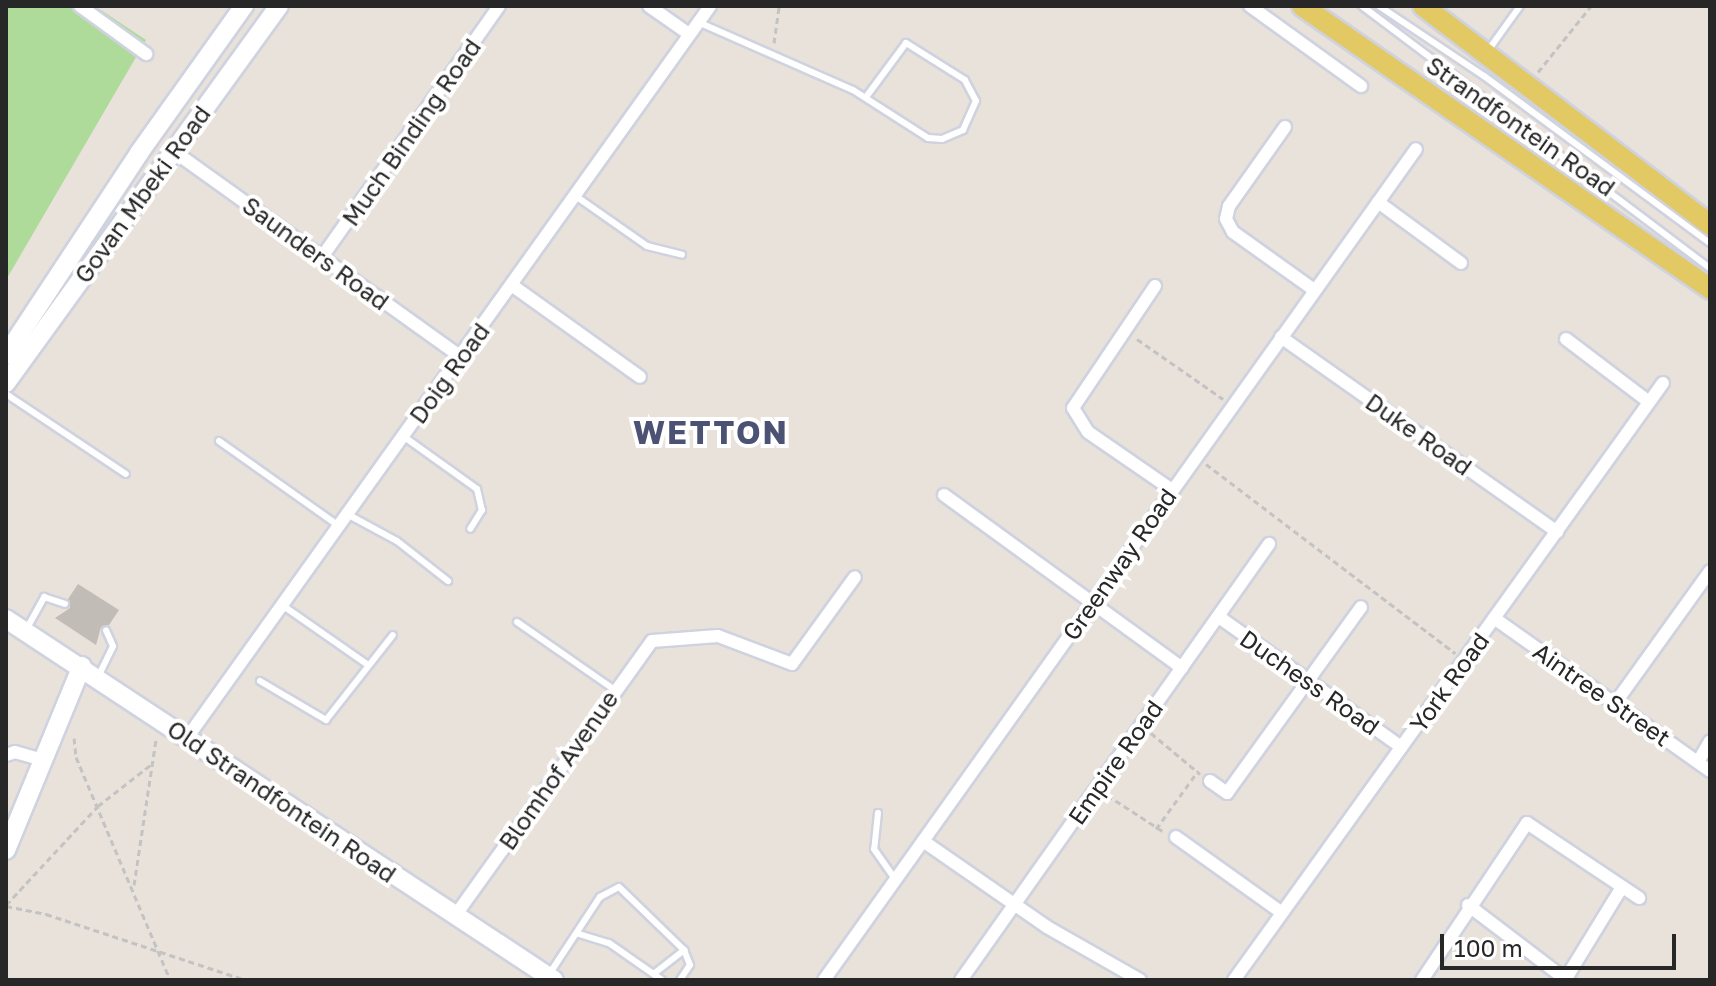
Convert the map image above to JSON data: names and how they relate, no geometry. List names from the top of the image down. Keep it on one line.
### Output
{"streets":{"main road":["Strandfontein Road","Govan Mbeki Road","Old Strandfontein Road"],"street":["Much Binding Road","Saunders Road","Doig Road","Duke Road","Greenway Road","Duchess Road","York Road","Aintree Street","Empire Road","Blomhof Avenue"]},"crossings":[["Much Binding Road","Saunders Road"],["Govan Mbeki Road","Saunders Road"],["Saunders Road","Doig Road"],["Doig Road","Old Strandfontein Road"],["Duke Road","Greenway Road"],["Duke Road","York Road"],["Duchess Road","York Road"],["Duchess Road","Empire Road"],["York Road","Aintree Street"],["Blomhof Avenue","Old Strandfontein Road"]],"districts":["WETTON"],"scale_bar":"100 m"}
